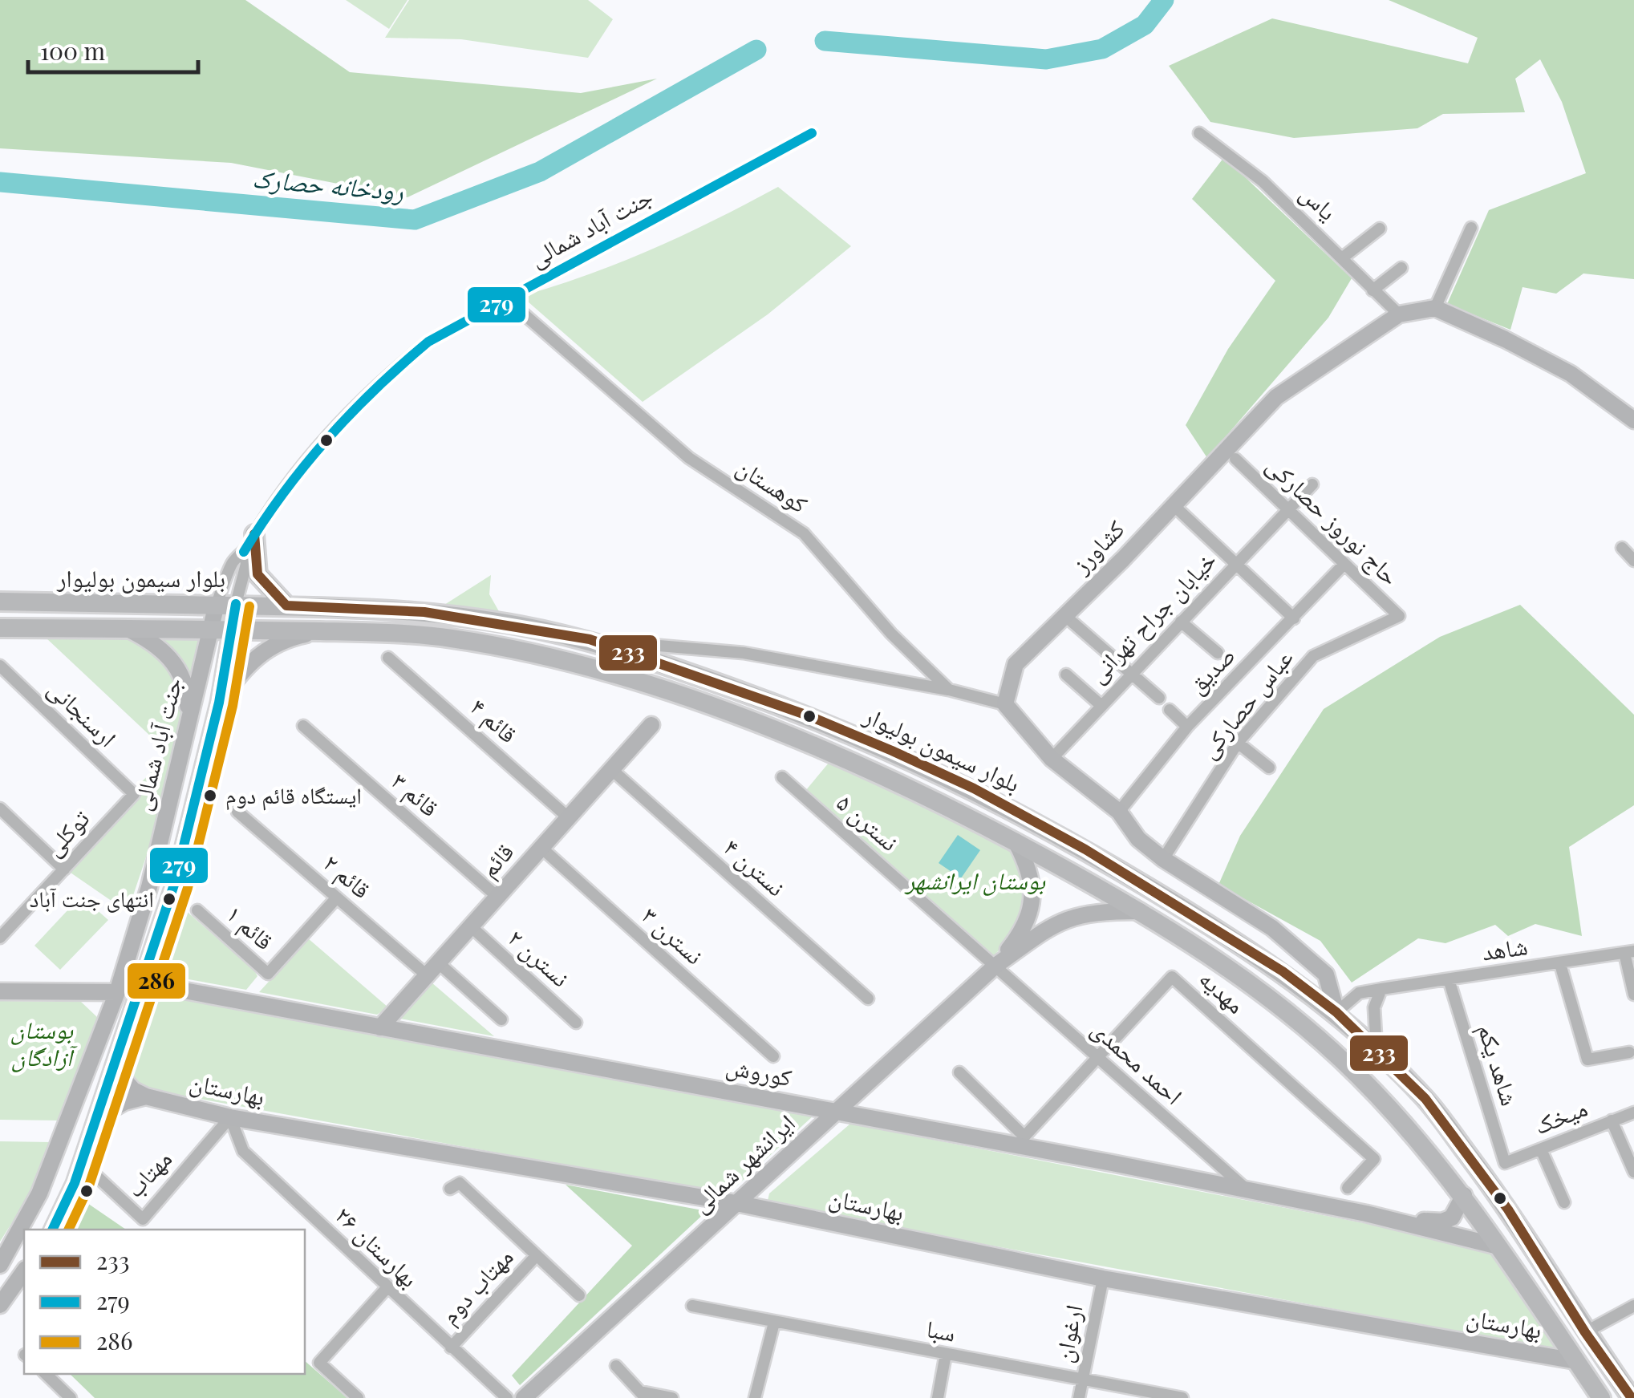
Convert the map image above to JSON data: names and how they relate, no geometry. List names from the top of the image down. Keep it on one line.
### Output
{"streets":{"main road":["بلوار سیمون بولیوار"],"street":["یاس","جنت آباد شمالی","کوهستان","حاج نوروز حصارکی","کشاورز","خیابان جراح تهرانی","صدیق","عباس حصارکی","ارسنجانی","قائم ۴","قائم ۳","نسترن ۵","توکلی","قائم","نسترن ۴","قائم ۲","قائم ۱","نسترن ۳","شاهد","نسترن ۲","مهدیه","احمد محمدی","شاهد یکم","کوروش","بهارستان","میخک","ایرانشهر شمالی","مهتاب","بهارستان ۲۶","مهتاب دوم","سبا","ارغوان"]},"crossings":[["یاس","کشاورز"],["جنت آباد شمالی","کوهستان"],["جنت آباد شمالی","بلوار سیمون بولیوار"],["جنت آباد شمالی","کوروش"],["کوهستان","کشاورز"],["حاج نوروز حصارکی","خیابان جراح تهرانی"],["حاج نوروز حصارکی","صدیق"],["حاج نوروز حصارکی","عباس حصارکی"],["بلوار سیمون بولیوار","شاهد"],["بلوار سیمون بولیوار","بهارستان"],["ارسنجانی","توکلی"],["قائم ۴","قائم"],["قائم ۳","قائم"],["نسترن ۵","احمد محمدی"],["نسترن ۵","ایرانشهر شمالی"],["قائم","نسترن ۴"],["قائم","قائم ۲"],["قائم","نسترن ۳"],["قائم","نسترن ۲"],["قائم","کوروش"],["قائم ۲","قائم ۱"],["شاهد","شاهد یکم"],["مهدیه","احمد محمدی"],["احمد محمدی","کوروش"],["احمد محمدی","ایرانشهر شمالی"],["شاهد یکم","میخک"],["کوروش","ایرانشهر شمالی"],["بهارستان","ایرانشهر شمالی"],["بهارستان","مهتاب"],["بهارستان","بهارستان ۲۶"],["بهارستان","ارغوان"],["مهتاب","بهارستان ۲۶"],["بهارستان ۲۶","مهتاب دوم"],["سبا","ارغوان"]],"water":["رودخانه حصارک"],"parks":["بوستان ایرانشهر","بوستان آزادگان"],"places":["ایستگاه قائم دوم","انتهای جنت آباد"],"lines":["transit line 279","transit line 233","transit line 286"],"legend":["233","279","286"],"scale_bar":"100 m"}
